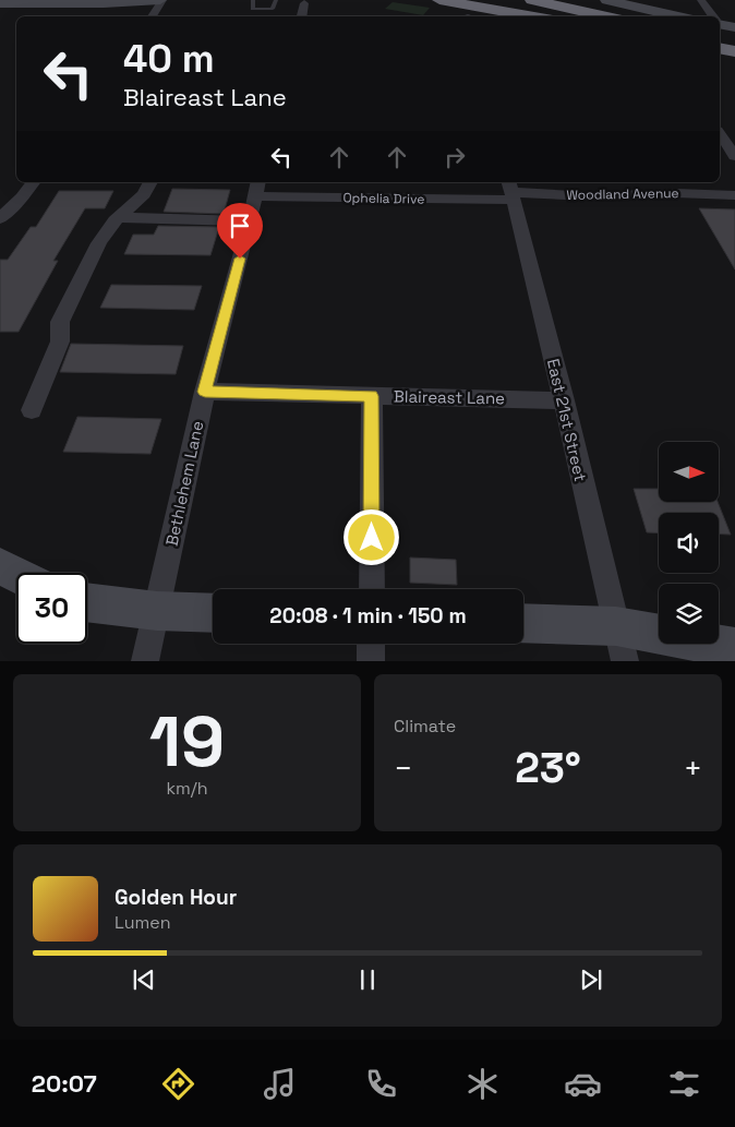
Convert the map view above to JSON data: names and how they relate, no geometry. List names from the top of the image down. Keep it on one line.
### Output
{"streets":{"street":["Woodland Avenue","Ophelia Drive","Blaireast Lane","East 21st Street","Bethlehem Lane"]},"crossings":[["Woodland Avenue","Ophelia Drive"],["Woodland Avenue","East 21st Street"],["Ophelia Drive","East 21st Street"],["Ophelia Drive","Bethlehem Lane"],["Blaireast Lane","East 21st Street"],["Blaireast Lane","Bethlehem Lane"]],"north":"right","page":{"turn":["40 m","Blaireast Lane"],"limit":"30","trip":"20:08 · 1 min · 150 m","tile":[["19","km/h"],"Climate"],"heat":["−","23°","+"],"song":["Golden Hour","Lumen"],"tabs":"20:07"}}
